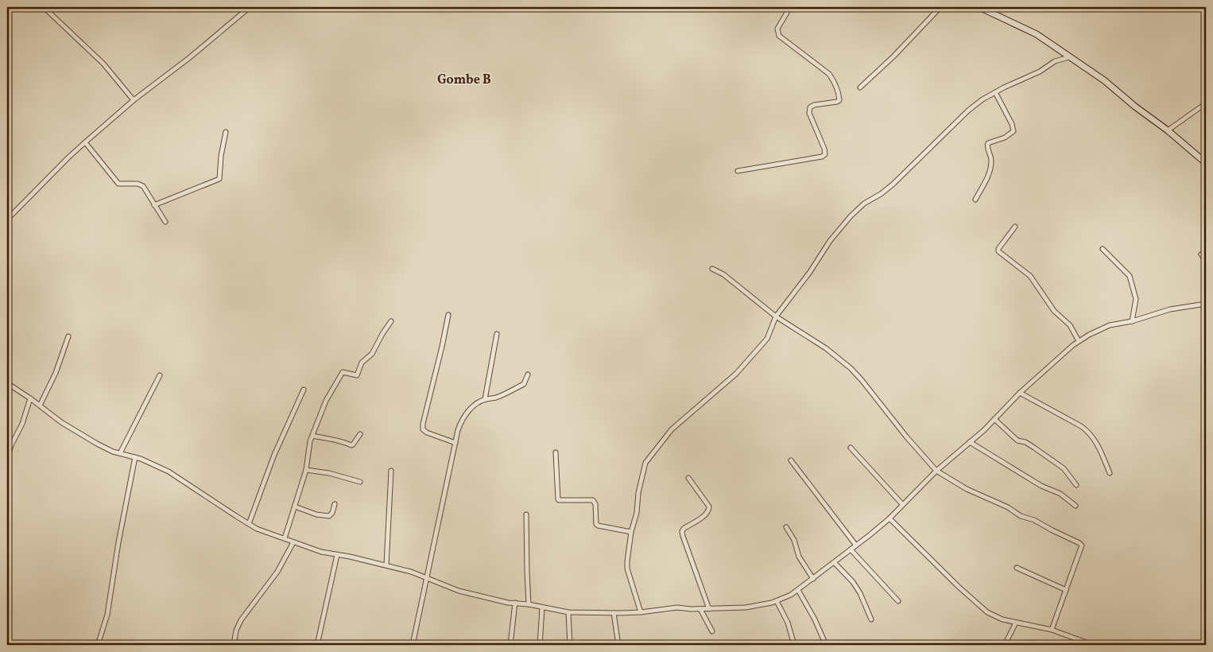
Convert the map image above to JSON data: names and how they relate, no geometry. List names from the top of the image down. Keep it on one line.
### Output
{"districts":["Gombe B"]}
